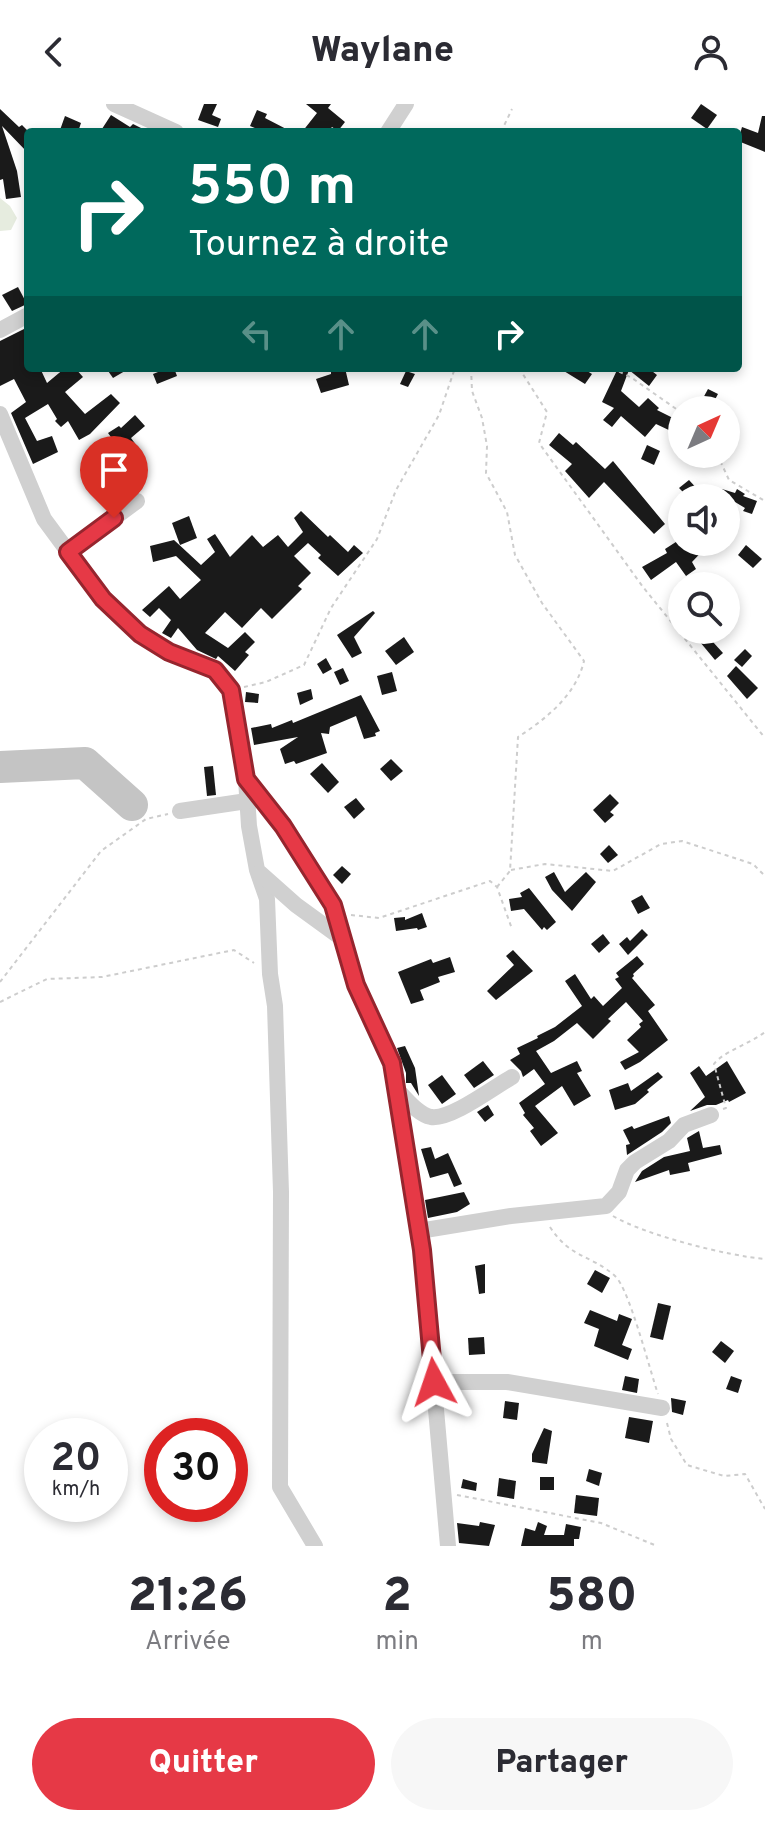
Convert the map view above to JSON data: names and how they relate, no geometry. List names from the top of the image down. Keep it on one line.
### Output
{"north":"top right","page":{"header":"Waylane","turn":["550 m","Tournez à droite"],"speed":"20 km/h","limit":"30","eta":["21:26","Arrivée","2","min","580","m"],"buttons":["Quitter","Partager"]}}
